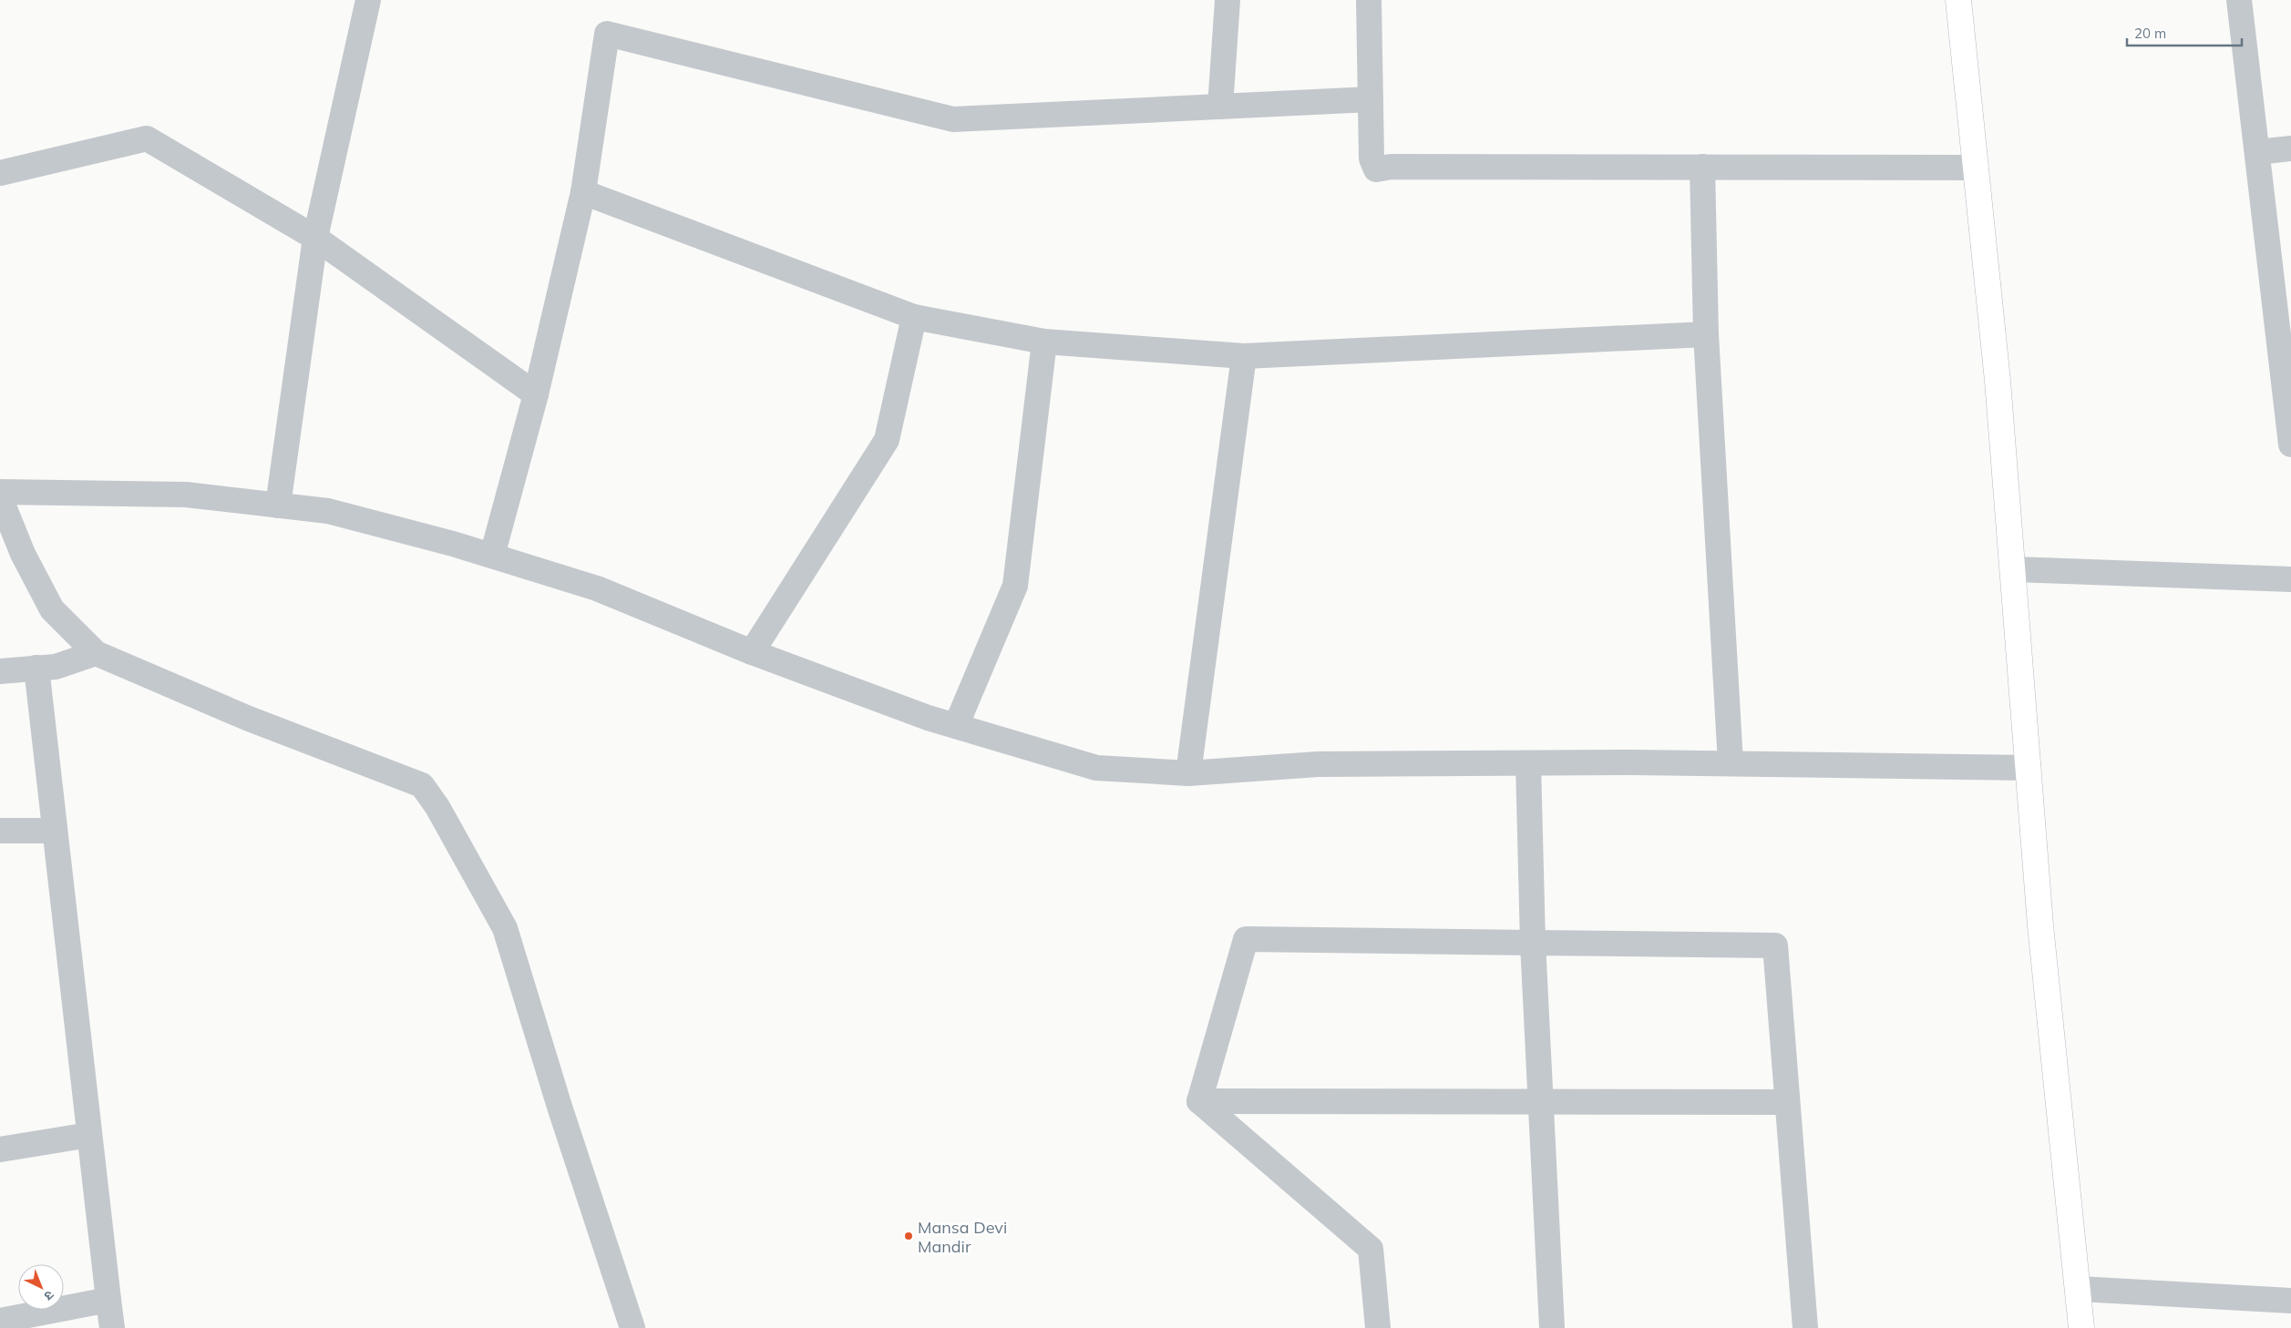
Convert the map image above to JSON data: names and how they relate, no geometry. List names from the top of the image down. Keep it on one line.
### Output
{"places":["Mansa Devi Mandir"],"scale_bar":"20 m","north":"bottom right"}
